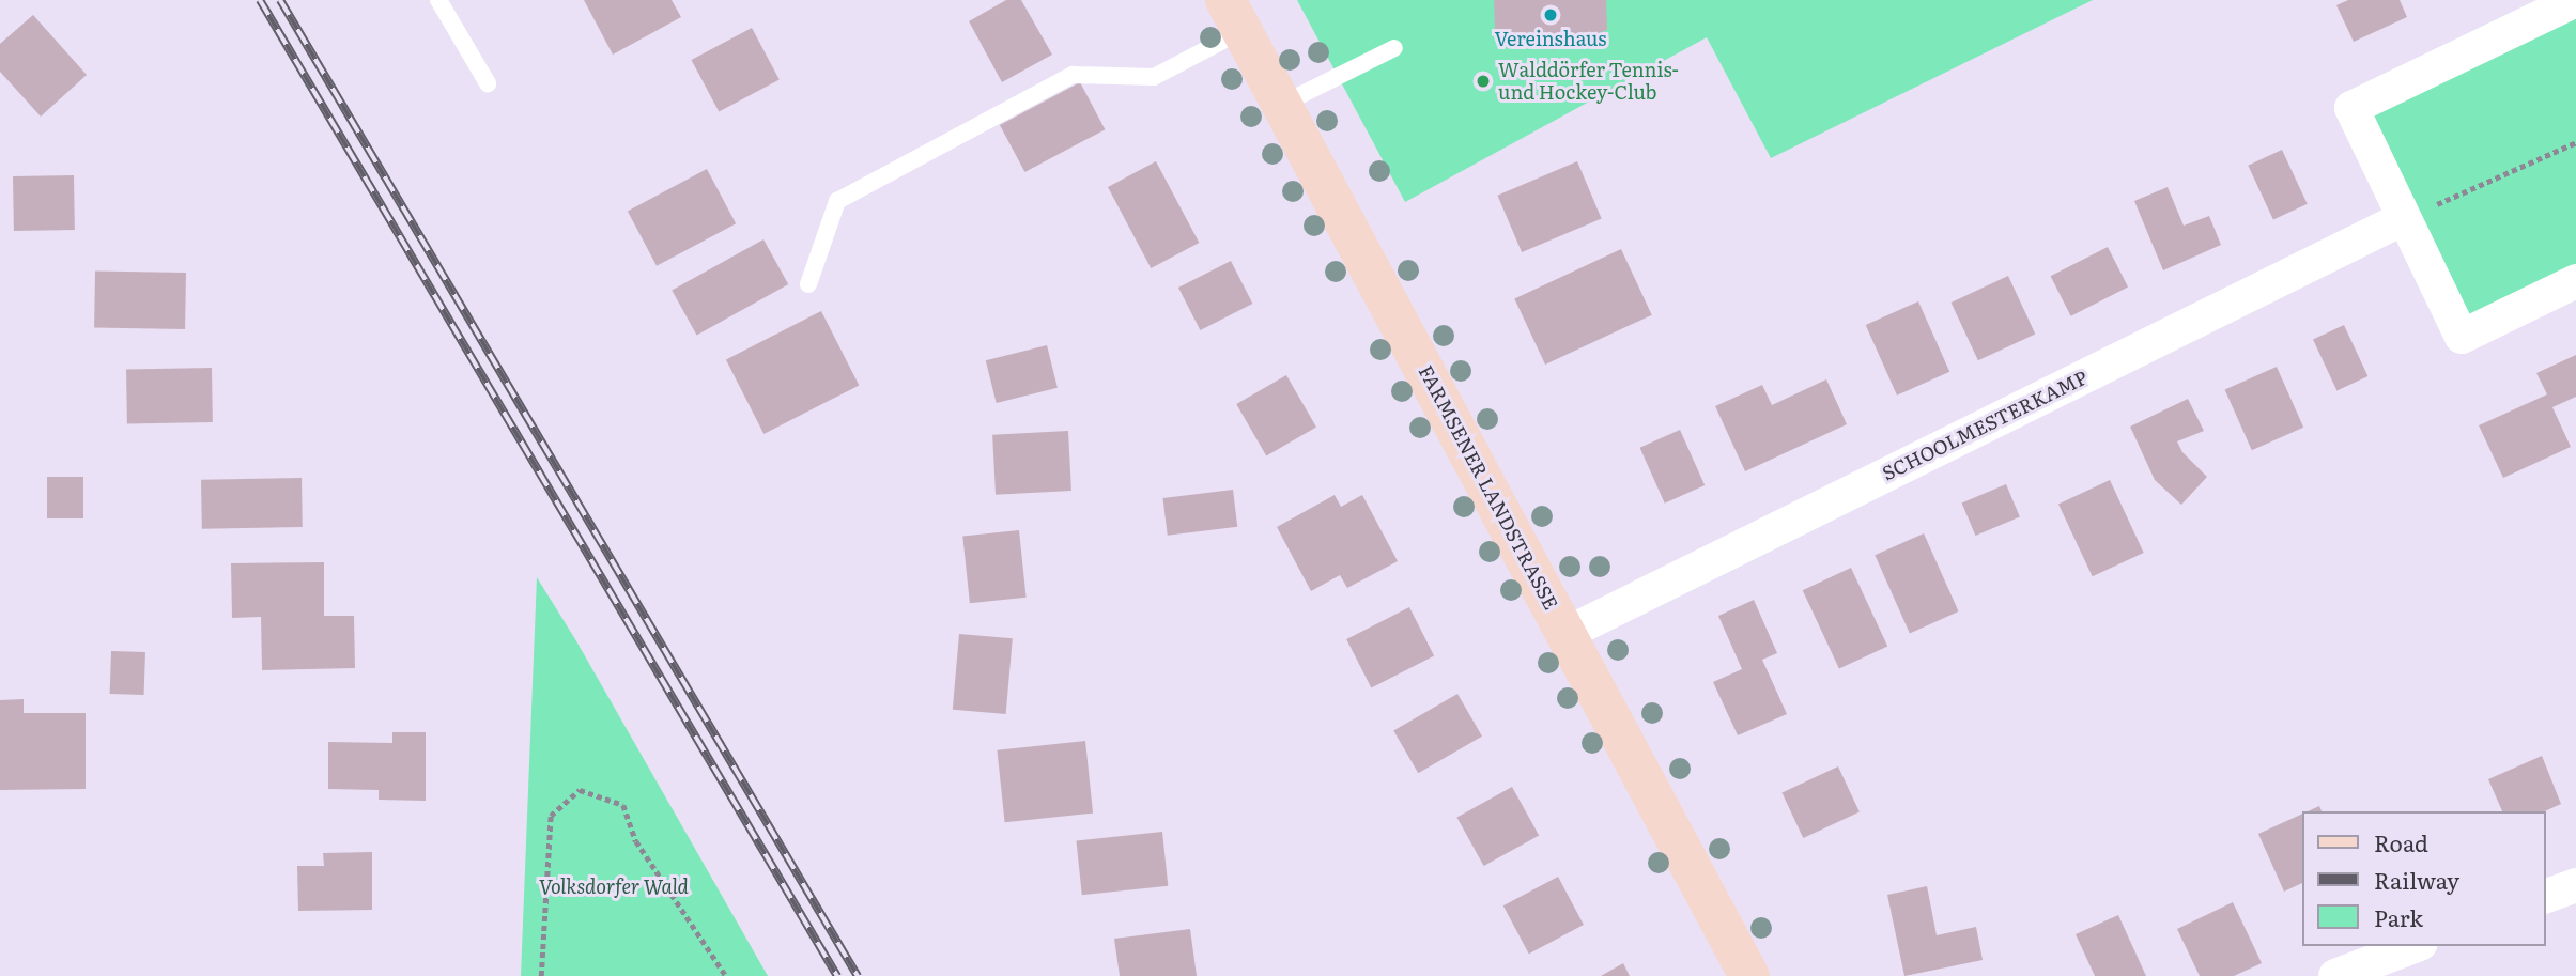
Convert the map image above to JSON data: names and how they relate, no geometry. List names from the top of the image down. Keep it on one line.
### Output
{"streets":{"main road":["FARMSENER LANDSTRASSE"],"street":["SCHOOLMESTERKAMP"]},"crossings":[["SCHOOLMESTERKAMP","FARMSENER LANDSTRASSE"]],"parks":["Volksdorfer Wald"],"places":["Vereinshaus","Walddörfer Tennis- und Hockey-Club"],"legend":["Road","Railway","Park"]}
